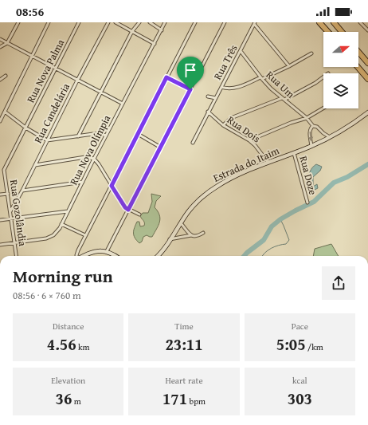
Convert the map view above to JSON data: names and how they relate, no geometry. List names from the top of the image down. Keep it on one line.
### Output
{"streets":{"street":["Rua Três","Rua Nova Palma","Rua Um","Rua Candelária","Rua Dois","Rua Nova Olímpia","Estrada do Itaim","Rua Doze","Rua Gozolândia"]},"crossings":[["Rua Três","Rua Um"],["Rua Três","Rua Dois"],["Rua Nova Palma","Rua Gozolândia"],["Rua Um","Estrada do Itaim"],["Rua Candelária","Rua Gozolândia"],["Rua Dois","Estrada do Itaim"],["Rua Nova Olímpia","Rua Gozolândia"],["Estrada do Itaim","Rua Doze"]],"north":"right","page":{"status":"08:56","heading":["Morning run","08:56 · 6 × 760 m"],"stats":[["Distance","4.56 km"],["Time","23:11"],["Pace","5:05 /km"],["Elevation","36 m"],["Heart rate","171 bpm"],["kcal","303"]]}}
